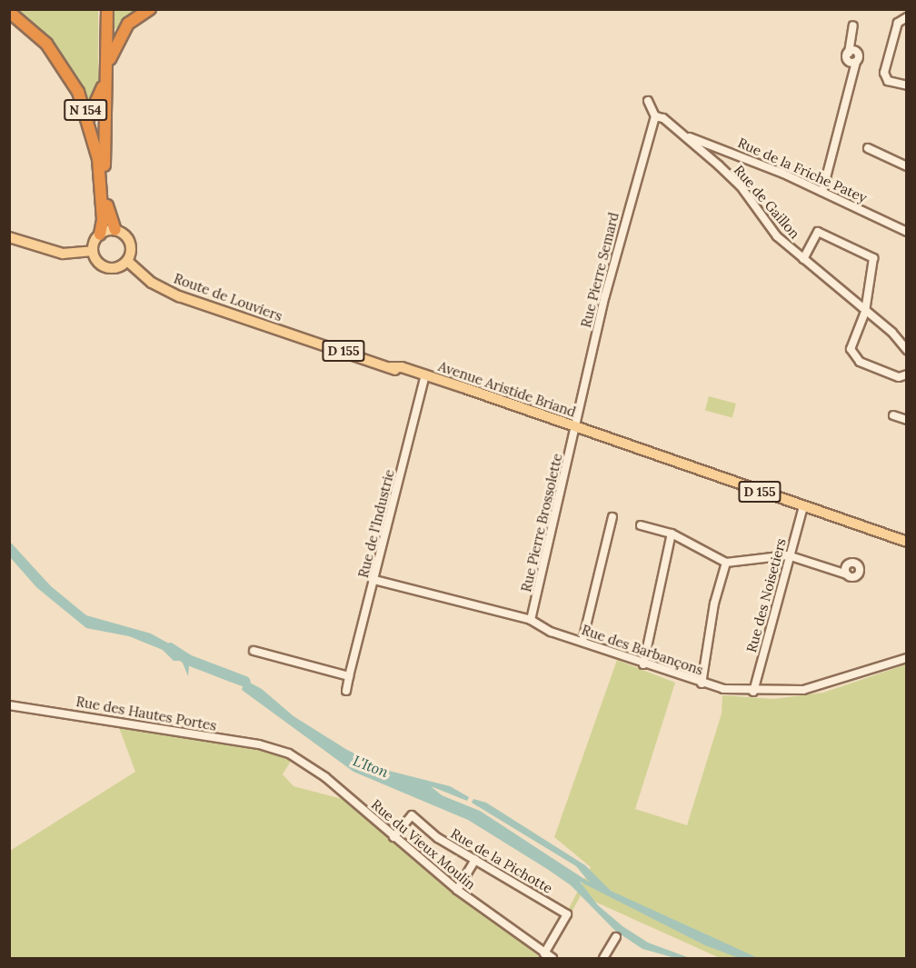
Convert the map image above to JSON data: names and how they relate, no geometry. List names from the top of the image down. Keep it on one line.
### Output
{"streets":{"highway":["N 154"],"main road":["Route de Louviers","D 155","Avenue Aristide Briand"],"street":["Rue de la Friche Patey","Rue de Gaillon","Rue Pierre Semard","Rue Pierre Brossolette","Rue de l'Industrie","Rue des Noisetiers","Rue des Barbançons","Rue des Hautes Portes","Rue du Vieux Moulin","Rue de la Pichotte"]},"crossings":[["N 154","Route de Louviers"],["Rue de la Friche Patey","Rue de Gaillon"],["Rue de Gaillon","Rue Pierre Semard"],["Rue Pierre Semard","Avenue Aristide Briand"],["Rue Pierre Semard","Rue Pierre Brossolette"],["Route de Louviers","Avenue Aristide Briand"],["Avenue Aristide Briand","Rue Pierre Brossolette"],["Avenue Aristide Briand","Rue de l'Industrie"],["Avenue Aristide Briand","Rue des Noisetiers"],["Rue Pierre Brossolette","Rue des Barbançons"],["Rue de l'Industrie","Rue des Barbançons"],["Rue des Noisetiers","Rue des Barbançons"],["Rue des Hautes Portes","Rue du Vieux Moulin"],["Rue du Vieux Moulin","Rue de la Pichotte"]],"water":["L'Iton"]}
